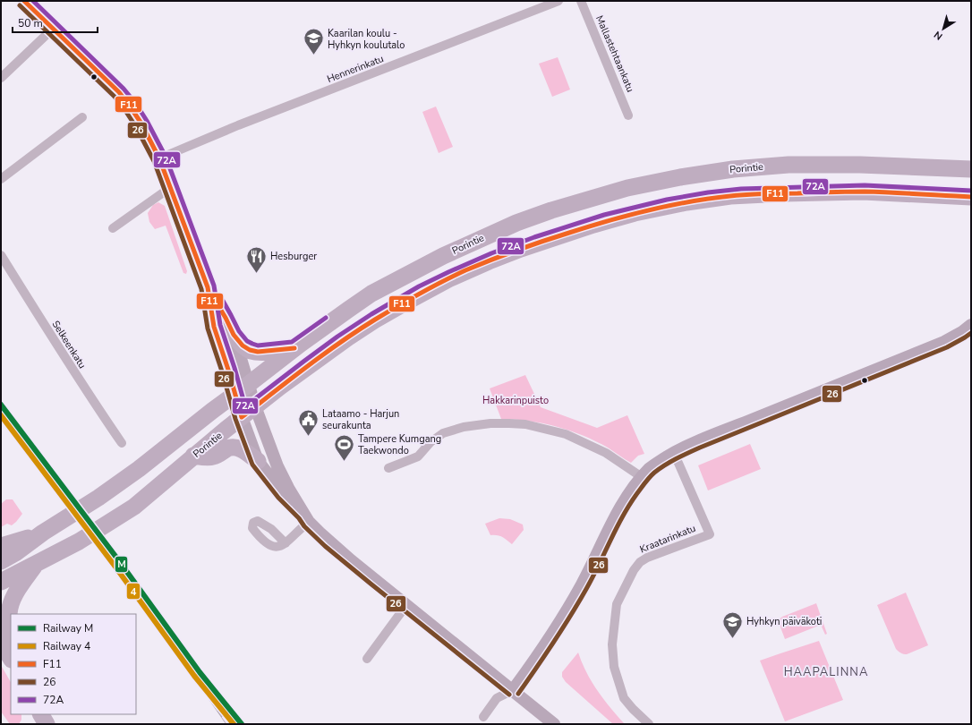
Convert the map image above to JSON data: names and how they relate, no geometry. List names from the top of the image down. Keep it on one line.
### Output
{"streets":{"highway":["Porintie"],"street":["Mallastehtaankatu","Hennerinkatu","Selkeenkatu","Kraatarinkatu"]},"districts":["HAAPALINNA"],"parks":["Hakkarinpuisto"],"places":{"school or university":["Kaarilan koulu - Hyhkyn koulutalo","Hyhkyn päiväkoti"],"restaurant":["Hesburger"],"public building":["Lataamo - Harjun seurakunta"],"sports":["Tampere Kumgang Taekwondo"]},"lines":["transit line F11","transit line 72A","transit line 26","rail line M","rail line 4"],"legend":["Railway M","Railway 4","F11","26","72A"],"scale_bar":"50 m","north":"bottom left"}
